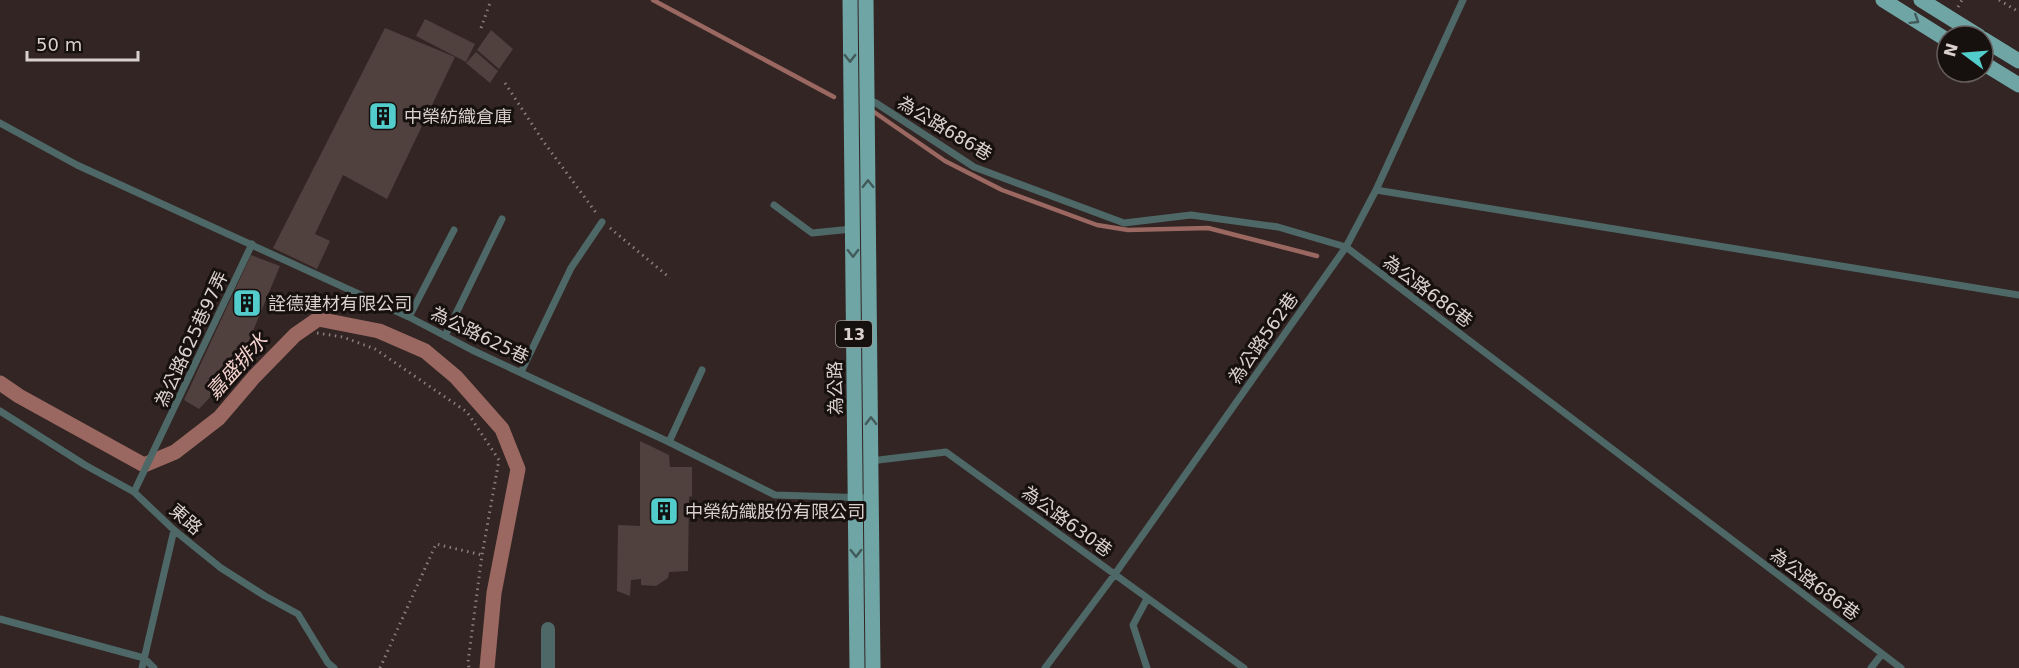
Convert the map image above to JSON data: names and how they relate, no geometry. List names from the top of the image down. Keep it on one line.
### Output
{"streets":{"main road":["13","為公路"],"lane":["為公路686巷","為公路625巷","為公路562巷","為公路625巷97弄","東路","為公路630巷"]},"crossings":[["為公路686巷","為公路562巷"],["為公路686巷","為公路"],["為公路625巷","為公路625巷97弄"],["為公路625巷","為公路"],["為公路562巷","為公路630巷"],["為公路625巷97弄","東路"],["為公路","為公路630巷"]],"water":["嘉盛排水"],"places":{"building":["中榮紡織倉庫","詮德建材有限公司","中榮紡織股份有限公司"]},"scale_bar":"50 m","north":"left"}
